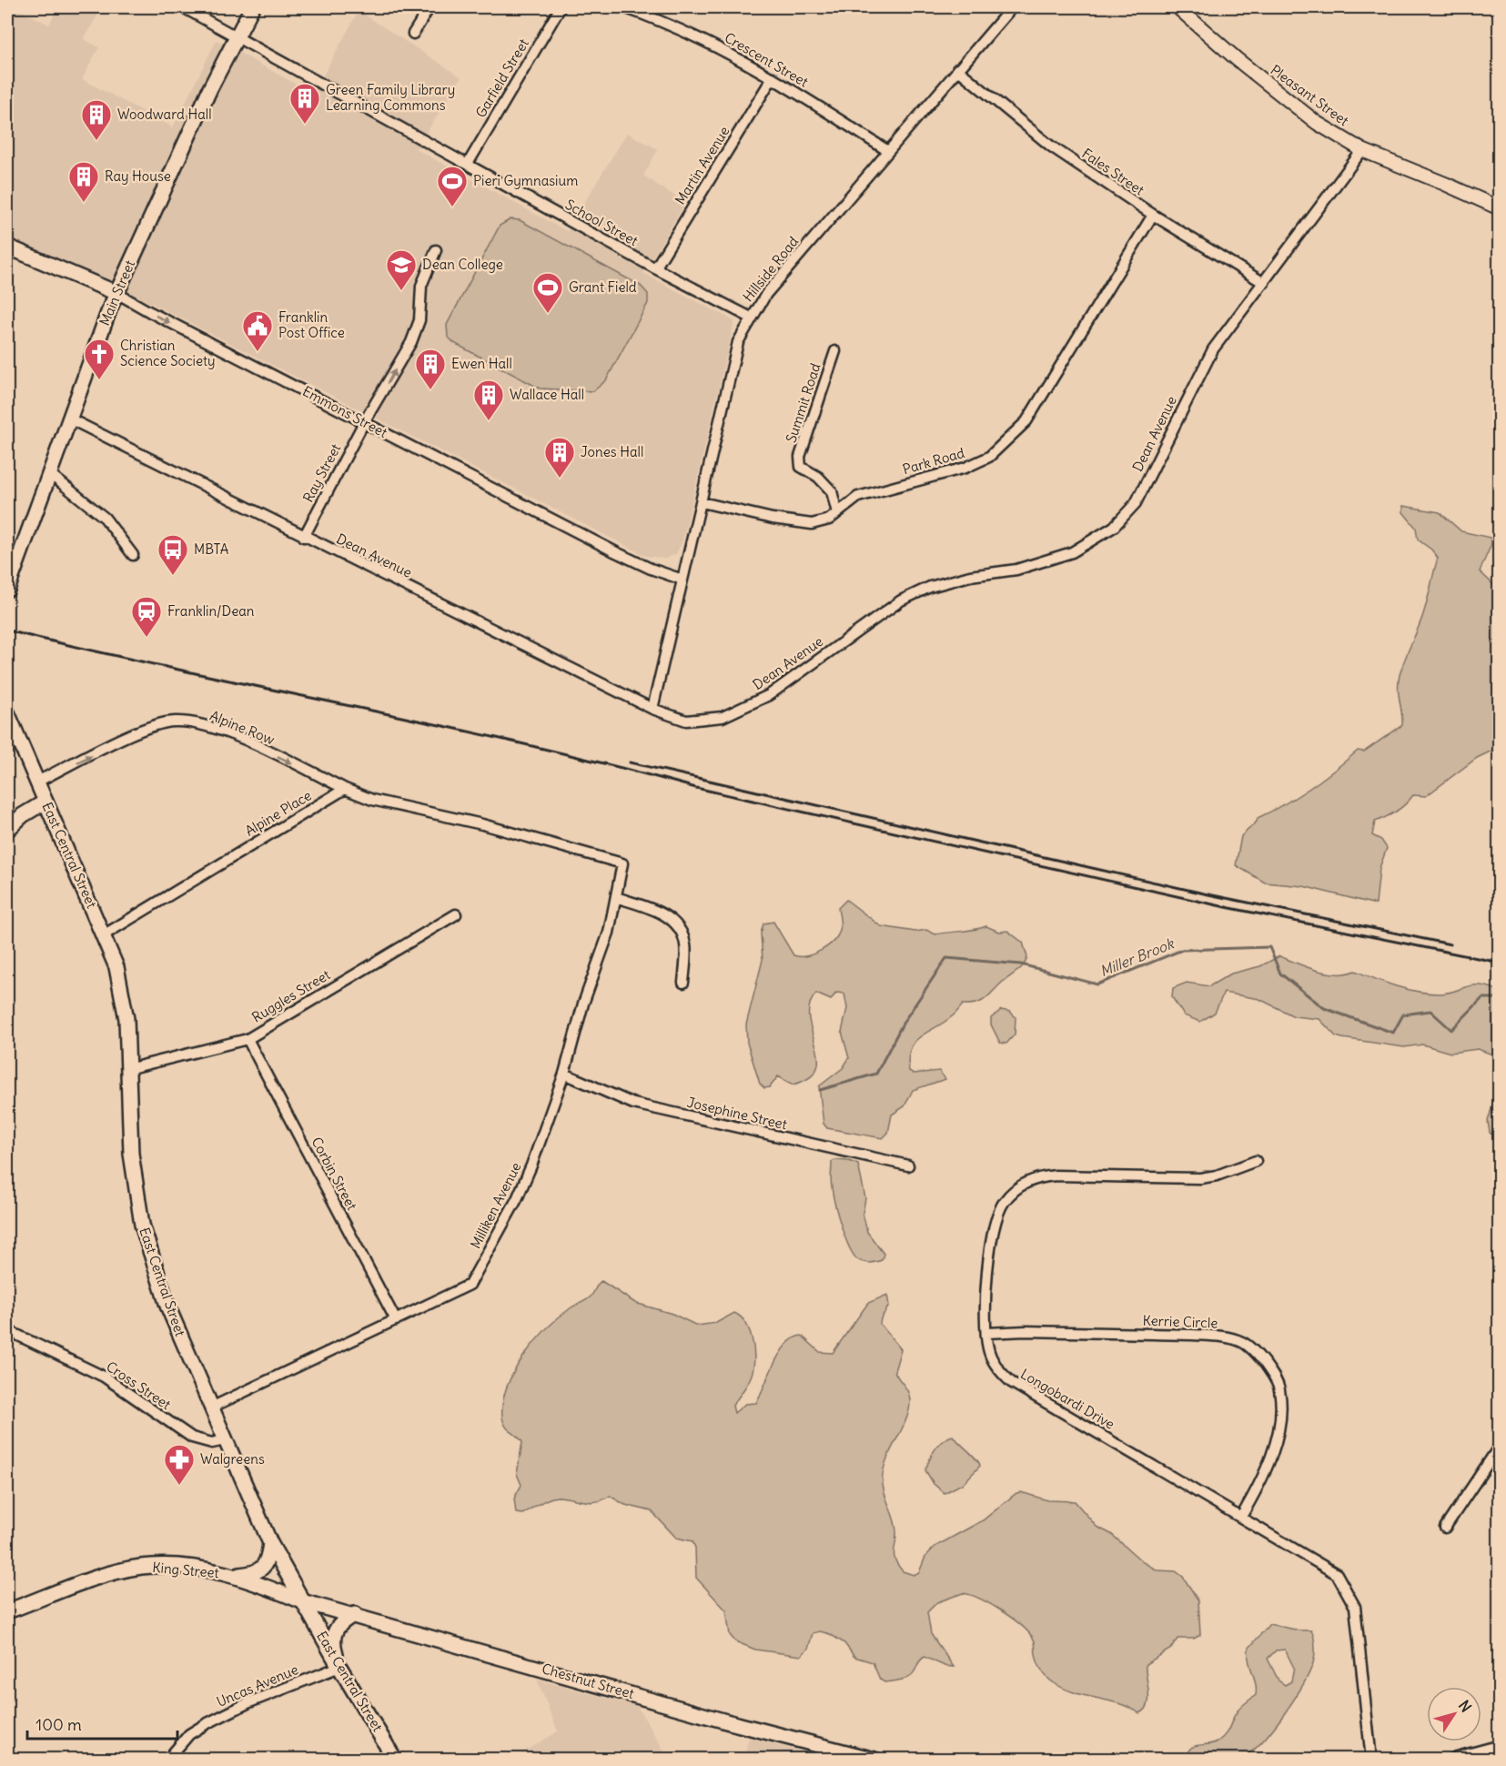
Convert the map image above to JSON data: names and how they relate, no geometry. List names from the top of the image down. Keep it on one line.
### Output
{"streets":{"main road":["Main Street","Emmons Street","East Central Street","King Street","Chestnut Street"],"street":["Crescent Street","Garfield Street","Pleasant Street","Martin Avenue","Fales Street","School Street","Hillside Road","Summit Road","Dean Avenue","Park Road","Ray Street","Alpine Row","Alpine Place","Ruggles Street","Josephine Street","Corbin Street","Milliken Avenue","Kerrie Circle","Cross Street","Longobardi Drive","Uncas Avenue"]},"crossings":[["Crescent Street","Martin Avenue"],["Crescent Street","Hillside Road"],["Garfield Street","School Street"],["Pleasant Street","Dean Avenue"],["Martin Avenue","School Street"],["Fales Street","Hillside Road"],["Fales Street","Dean Avenue"],["Fales Street","Park Road"],["School Street","Hillside Road"],["School Street","Main Street"],["Hillside Road","Emmons Street"],["Hillside Road","Dean Avenue"],["Hillside Road","Park Road"],["Main Street","Emmons Street"],["Main Street","Dean Avenue"],["Summit Road","Park Road"],["Emmons Street","Ray Street"],["Dean Avenue","Ray Street"],["Alpine Row","Alpine Place"],["Alpine Row","East Central Street"],["Alpine Row","Milliken Avenue"],["Alpine Place","East Central Street"],["Alpine Place","Milliken Avenue"],["East Central Street","Ruggles Street"],["East Central Street","Milliken Avenue"],["East Central Street","Cross Street"],["East Central Street","King Street"],["East Central Street","Chestnut Street"],["East Central Street","Uncas Avenue"],["Ruggles Street","Corbin Street"],["Josephine Street","Milliken Avenue"],["Corbin Street","Milliken Avenue"],["Kerrie Circle","Longobardi Drive"],["King Street","Chestnut Street"]],"one_way":["Emmons Street","Ray Street","Alpine Row"],"water":["Miller Brook"],"places":{"building":["Green Family Library Learning Commons","Woodward Hall","Ray House","Ewen Hall","Wallace Hall","Jones Hall"],"sports":["Pieri Gymnasium","Grant Field"],"school or university":["Dean College"],"public building":["Franklin Post Office"],"church":["Christian Science Society"],"bus stop":["MBTA"],"station":["Franklin/Dean"],"pharmacy":["Walgreens"]},"scale_bar":"100 m","north":"top right"}
